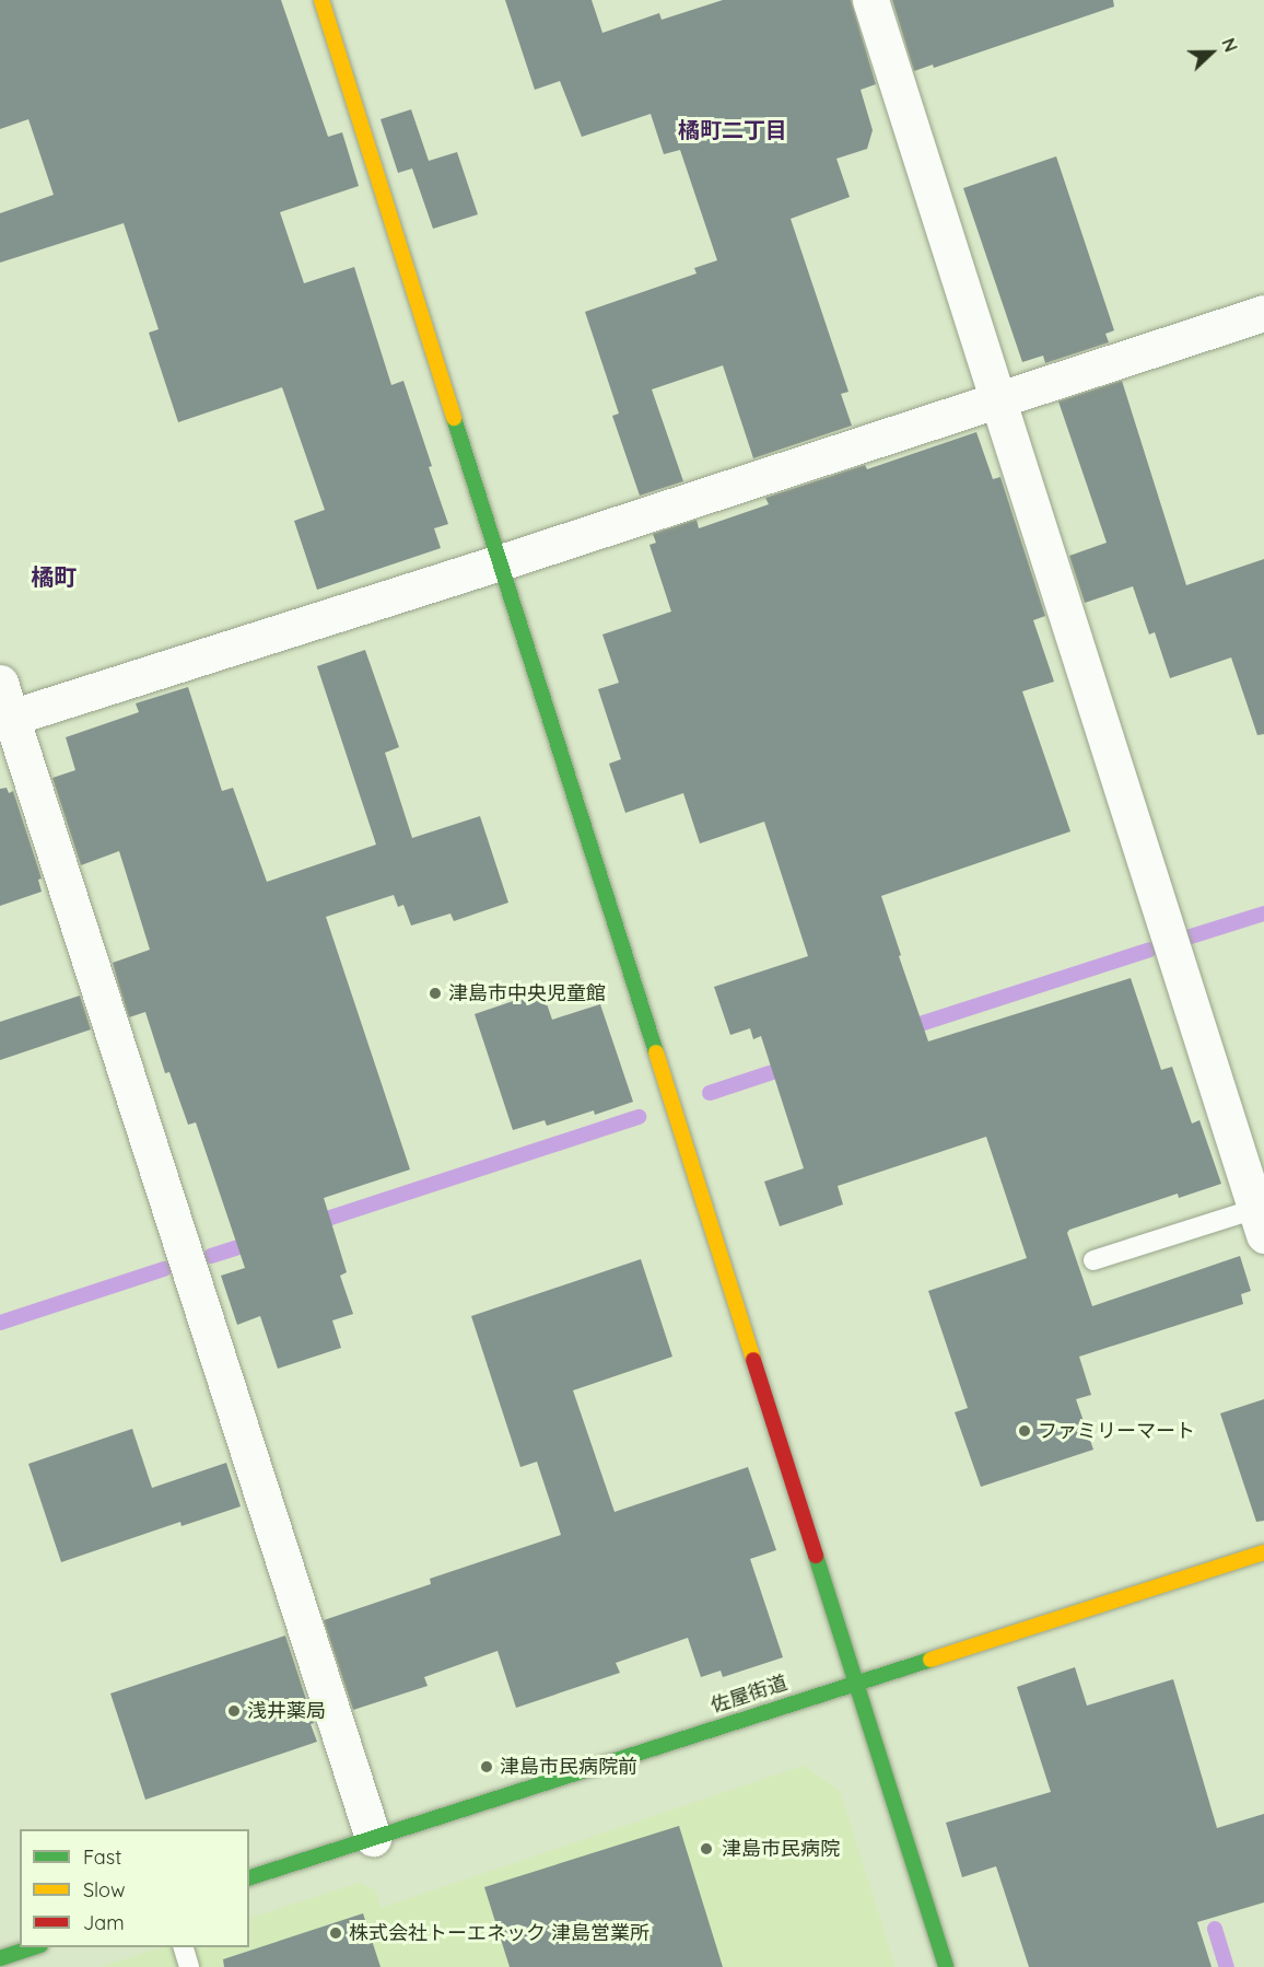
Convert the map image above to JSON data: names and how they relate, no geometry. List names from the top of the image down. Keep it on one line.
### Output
{"streets":{"street":["佐屋街道"]},"districts":["橘町二丁目","橘町"],"places":["津島市中央児童館","ファミリーマート","浅井薬局","津島市民病院前","津島市民病院","株式会社トーエネック 津島営業所"],"legend":["Fast","Slow","Jam"],"north":"right"}
